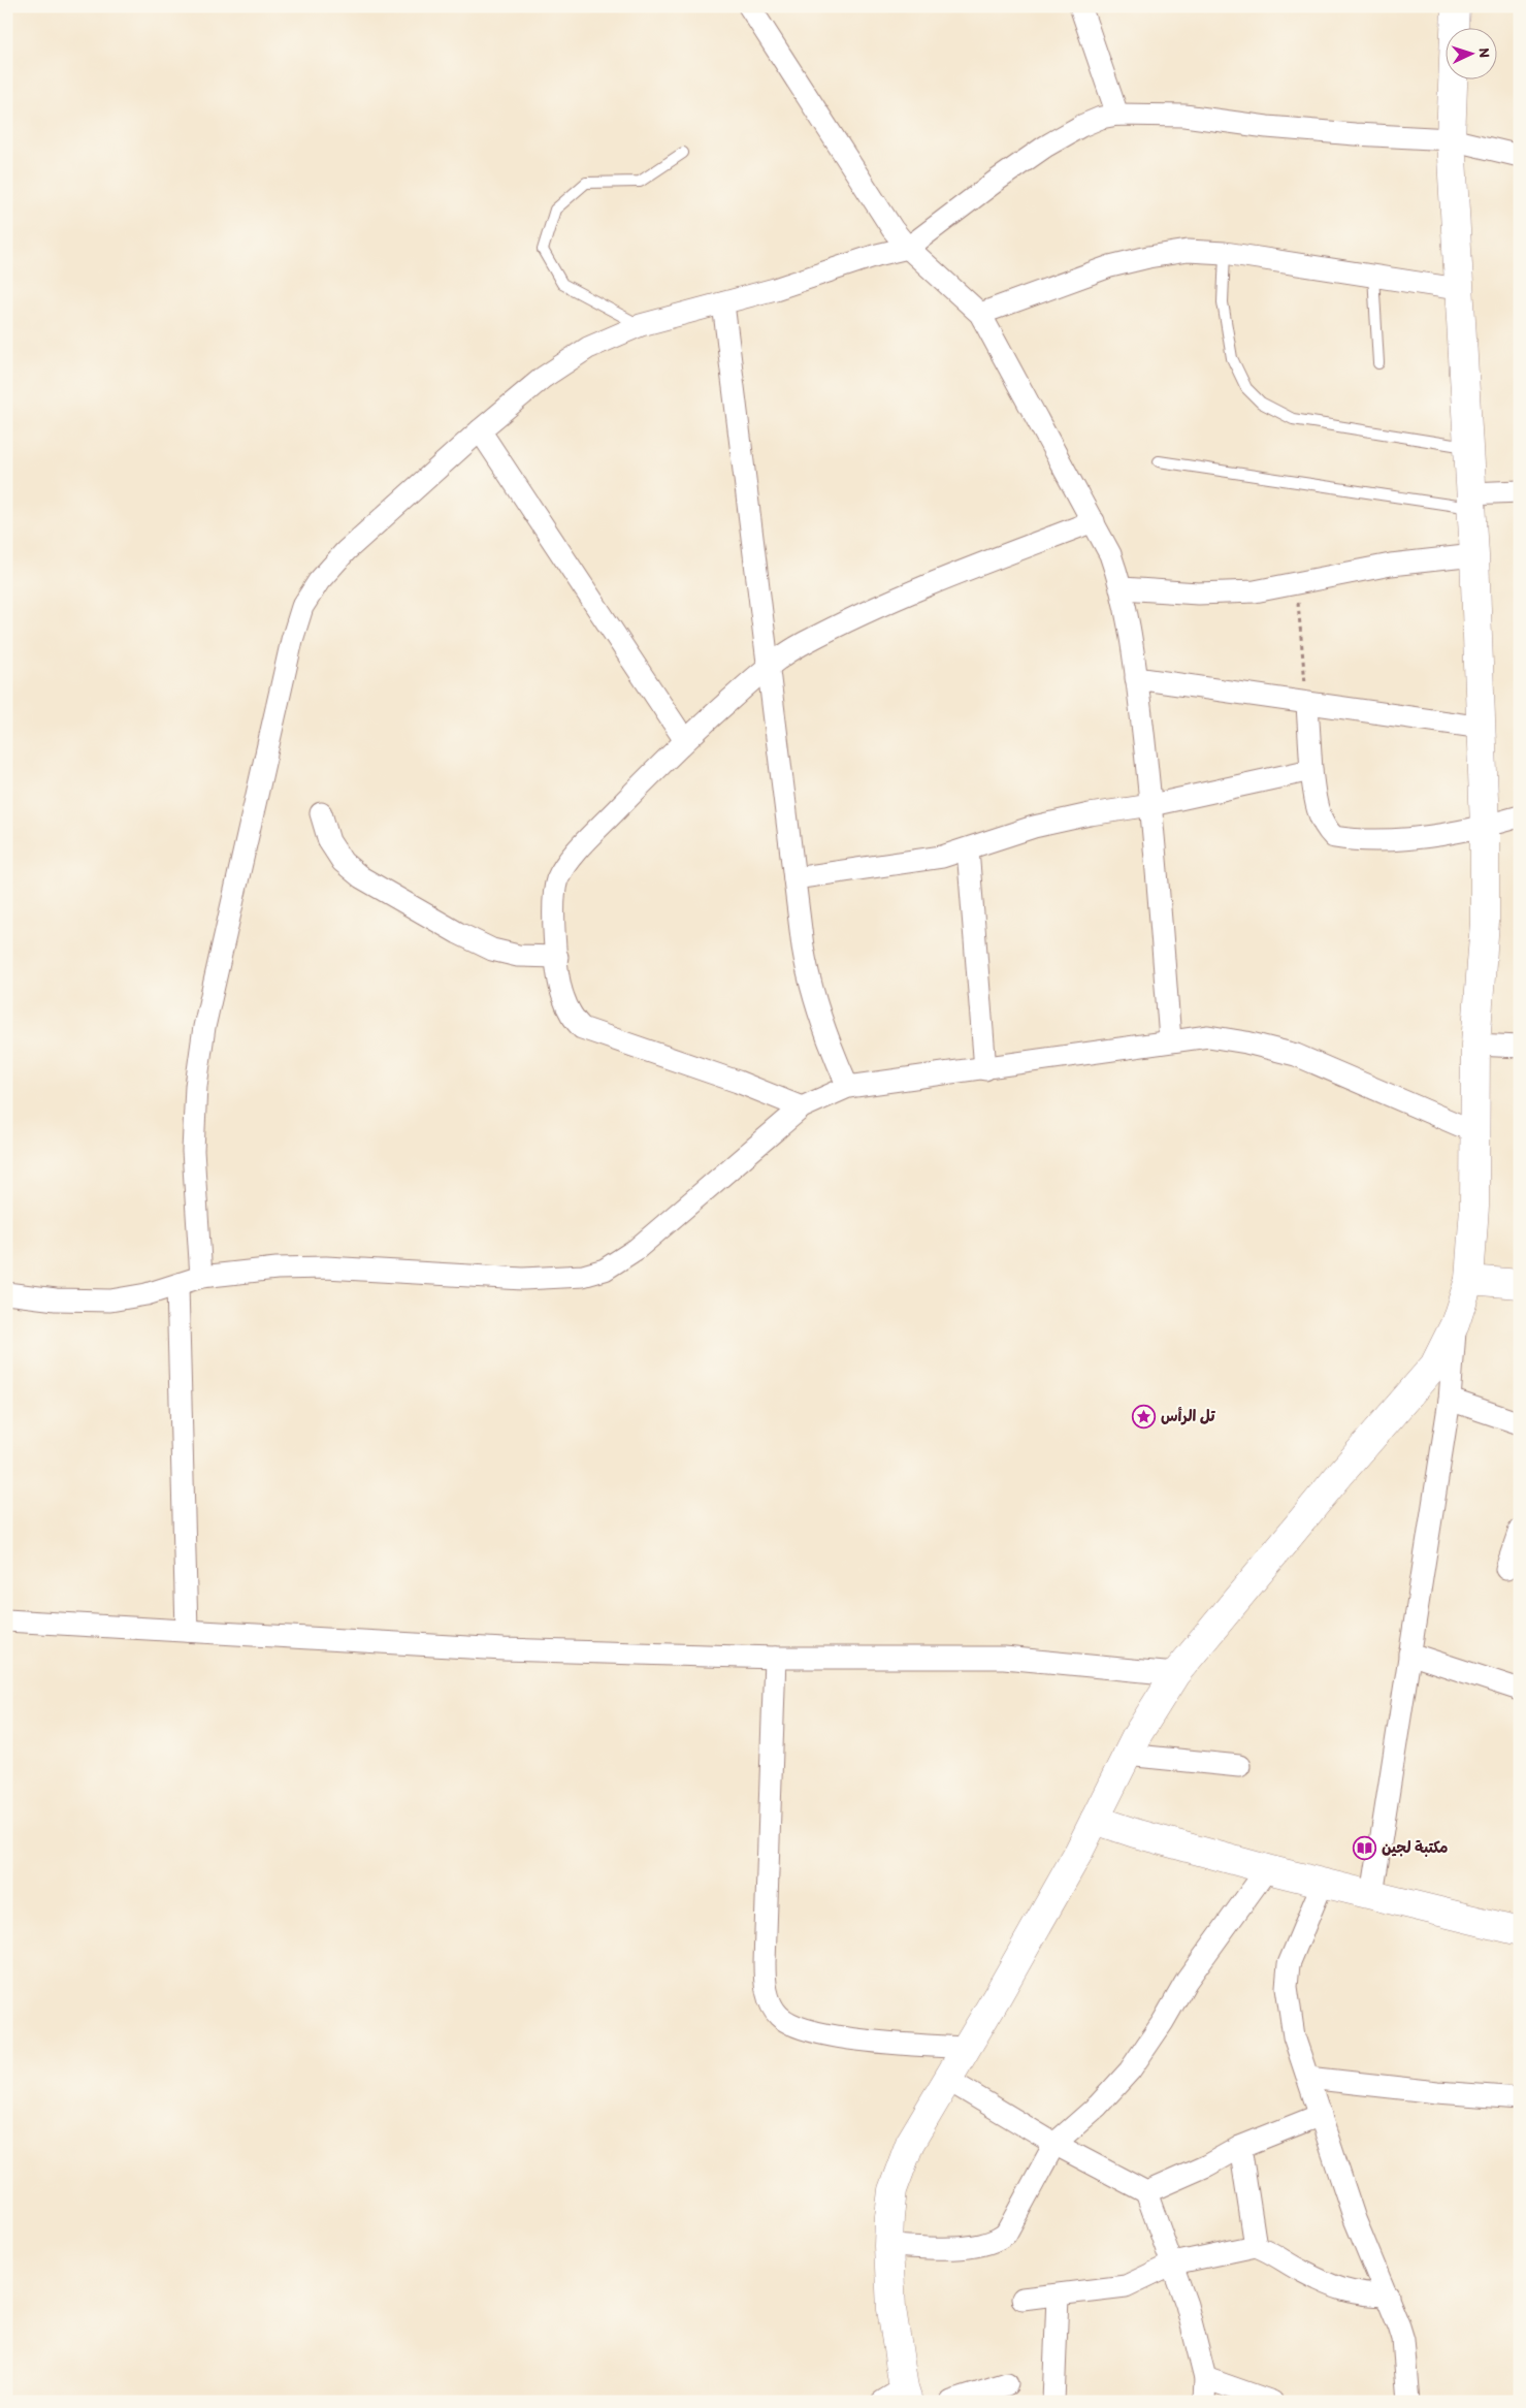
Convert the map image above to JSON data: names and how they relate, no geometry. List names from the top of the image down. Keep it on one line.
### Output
{"places":{"place":["تل الرأس"],"library":["مكتبة لجين"]},"north":"right"}
